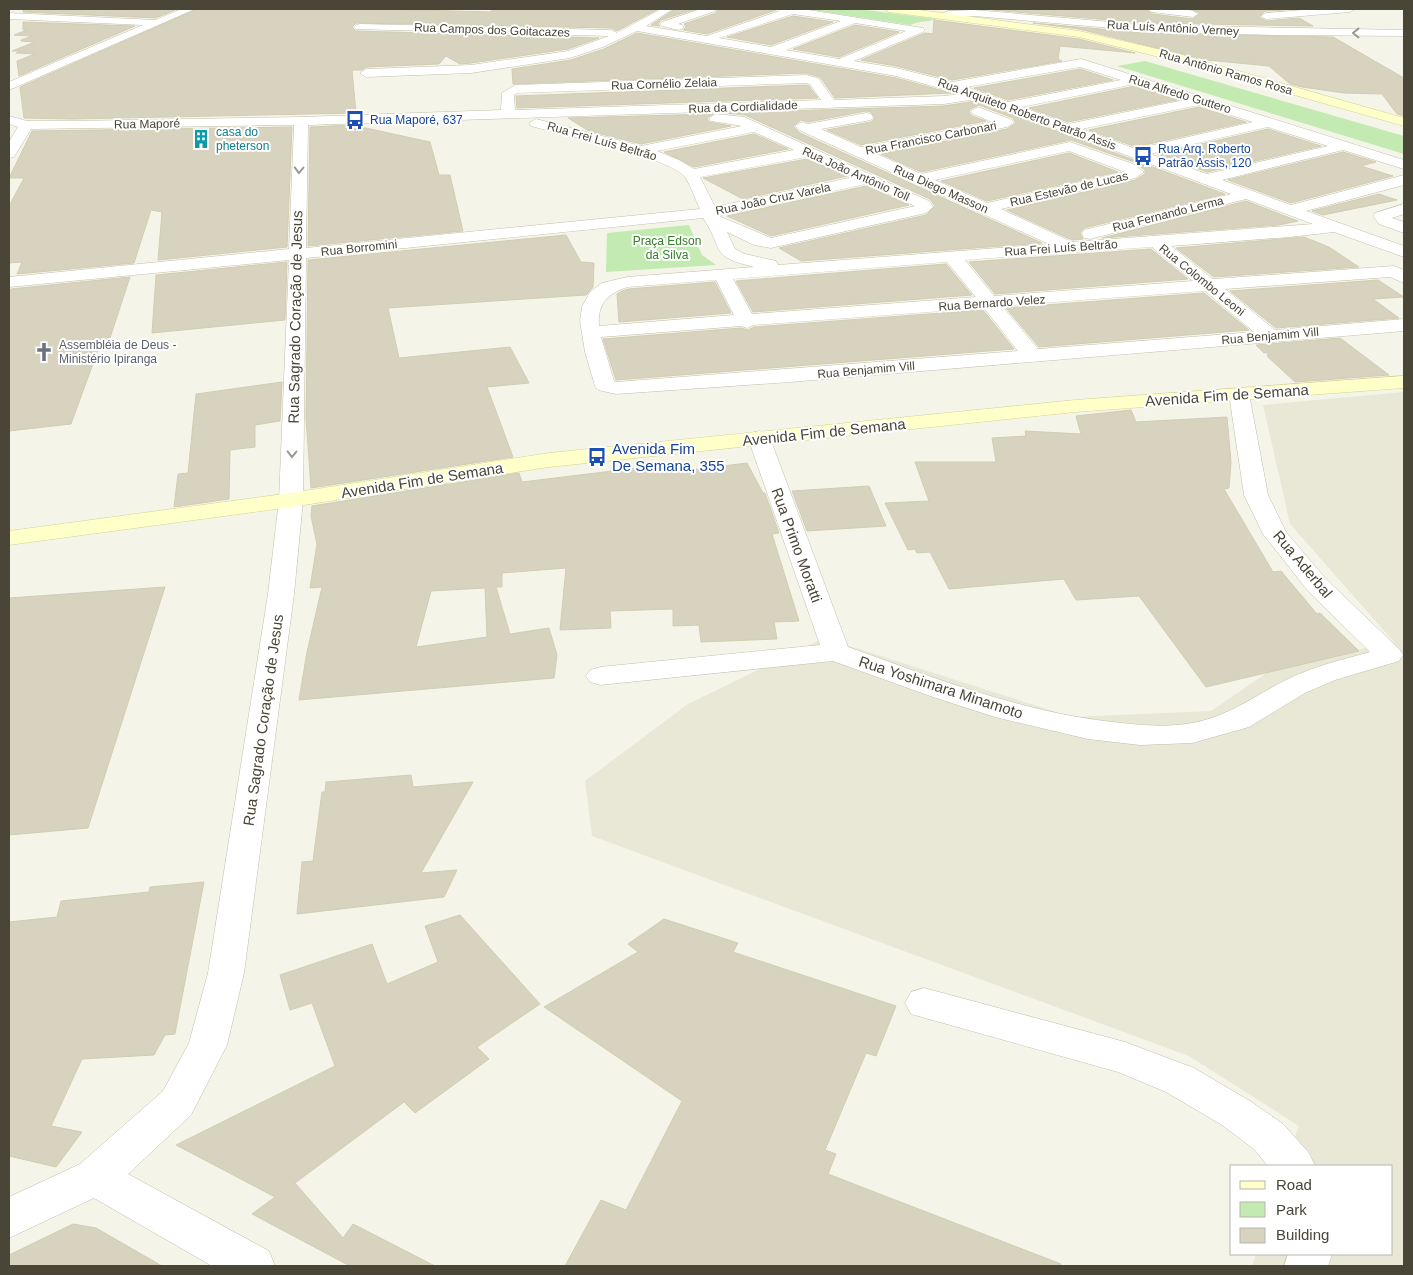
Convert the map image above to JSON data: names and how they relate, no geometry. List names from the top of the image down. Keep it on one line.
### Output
{"streets":{"street":["Rua Luís Antônio Verney","Rua Campos dos Goitacazes","Rua Antônio Ramos Rosa","Rua Cornélio Zelaia","Rua Alfredo Guttero","Rua da Cordialidade","Rua Arquiteto Roberto Patrão Assis","Rua Maporé","Rua Francisco Carbonari","Rua Frei Luís Beltrão","Rua João Antônio Toll","Rua Diego Masson","Rua Estevão de Lucas","Rua João Cruz Varela","Rua Fernando Lerma","Rua Borromini","Rua Colombo Leoni","Rua Bernardo Velez","Rua Sagrado Coração de Jesus","Rua Benjamim Vill","Avenida Fim de Semana","Rua Primo Moratti","Rua Aderbal","Rua Yoshimara Minamoto"]},"crossings":[["Rua Luís Antônio Verney","Rua Antônio Ramos Rosa"],["Rua Campos dos Goitacazes","Rua Arquiteto Roberto Patrão Assis"],["Rua Cornélio Zelaia","Rua da Cordialidade"],["Rua Cornélio Zelaia","Rua Maporé"],["Rua Cornélio Zelaia","Rua Frei Luís Beltrão"],["Rua Alfredo Guttero","Rua Arquiteto Roberto Patrão Assis"],["Rua da Cordialidade","Rua Arquiteto Roberto Patrão Assis"],["Rua da Cordialidade","Rua Maporé"],["Rua da Cordialidade","Rua Frei Luís Beltrão"],["Rua da Cordialidade","Rua Diego Masson"],["Rua Arquiteto Roberto Patrão Assis","Rua Frei Luís Beltrão"],["Rua Arquiteto Roberto Patrão Assis","Rua Fernando Lerma"],["Rua Maporé","Rua Frei Luís Beltrão"],["Rua Maporé","Rua Sagrado Coração de Jesus"],["Rua Francisco Carbonari","Rua Diego Masson"],["Rua Frei Luís Beltrão","Rua João Antônio Toll"],["Rua Frei Luís Beltrão","Rua Diego Masson"],["Rua Frei Luís Beltrão","Rua João Cruz Varela"],["Rua Frei Luís Beltrão","Rua Fernando Lerma"],["Rua Frei Luís Beltrão","Rua Borromini"],["Rua Frei Luís Beltrão","Rua Colombo Leoni"],["Rua Frei Luís Beltrão","Rua Benjamim Vill"],["Rua João Antônio Toll","Rua João Cruz Varela"],["Rua João Antônio Toll","Rua Borromini"],["Rua Diego Masson","Rua Estevão de Lucas"],["Rua Diego Masson","Rua Fernando Lerma"],["Rua João Cruz Varela","Rua Borromini"],["Rua Borromini","Rua Sagrado Coração de Jesus"],["Rua Colombo Leoni","Rua Bernardo Velez"],["Rua Colombo Leoni","Rua Benjamim Vill"],["Rua Bernardo Velez","Rua Benjamim Vill"],["Rua Sagrado Coração de Jesus","Avenida Fim de Semana"],["Avenida Fim de Semana","Rua Primo Moratti"],["Avenida Fim de Semana","Rua Aderbal"],["Rua Primo Moratti","Rua Yoshimara Minamoto"],["Rua Aderbal","Rua Yoshimara Minamoto"]],"parks":["Praça Edson da Silva"],"places":{"bus stop":["Rua Maporé, 637","Rua Arq. Roberto Patrão Assis, 120","Avenida Fim De Semana, 355"],"building":["casa do pheterson"],"church":["Assembléia de Deus - Ministério Ipiranga"]},"legend":["Road","Park","Building"]}
